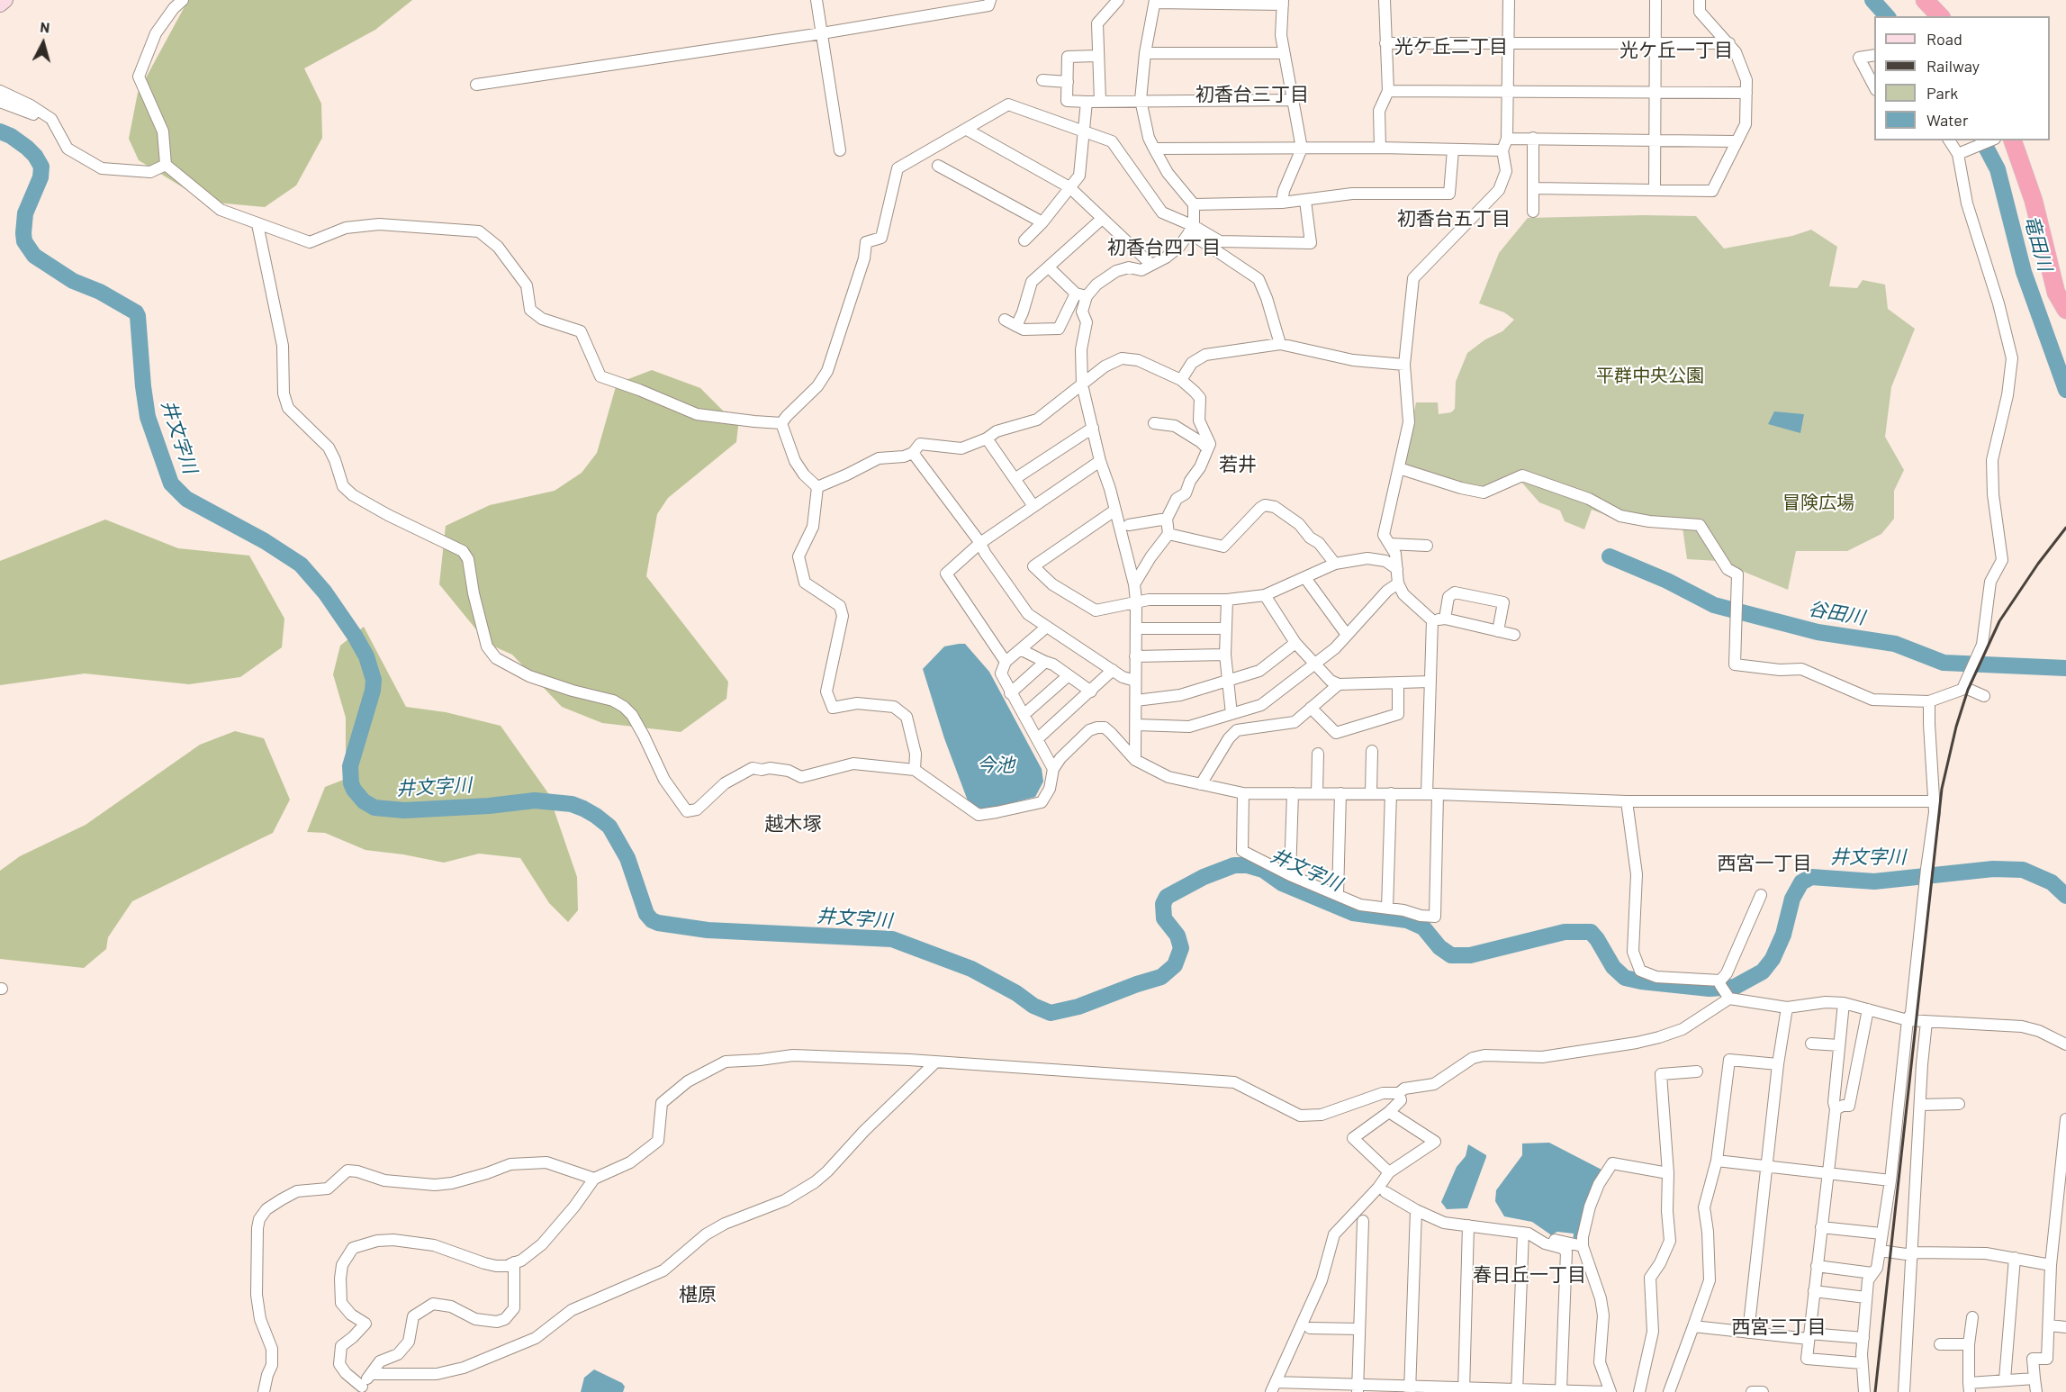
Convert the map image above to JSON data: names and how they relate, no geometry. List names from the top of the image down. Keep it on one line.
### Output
{"districts":["光ケ丘二丁目","光ケ丘一丁目","初香台三丁目","初香台五丁目","初香台四丁目","若井","越木塚","西宮一丁目","春日丘一丁目","椹原","西宮三丁目"],"water":["竜田川","井文字川","谷田川","今池"],"parks":["平群中央公園","冒険広場"],"legend":["Road","Railway","Park","Water"],"north":"top"}
